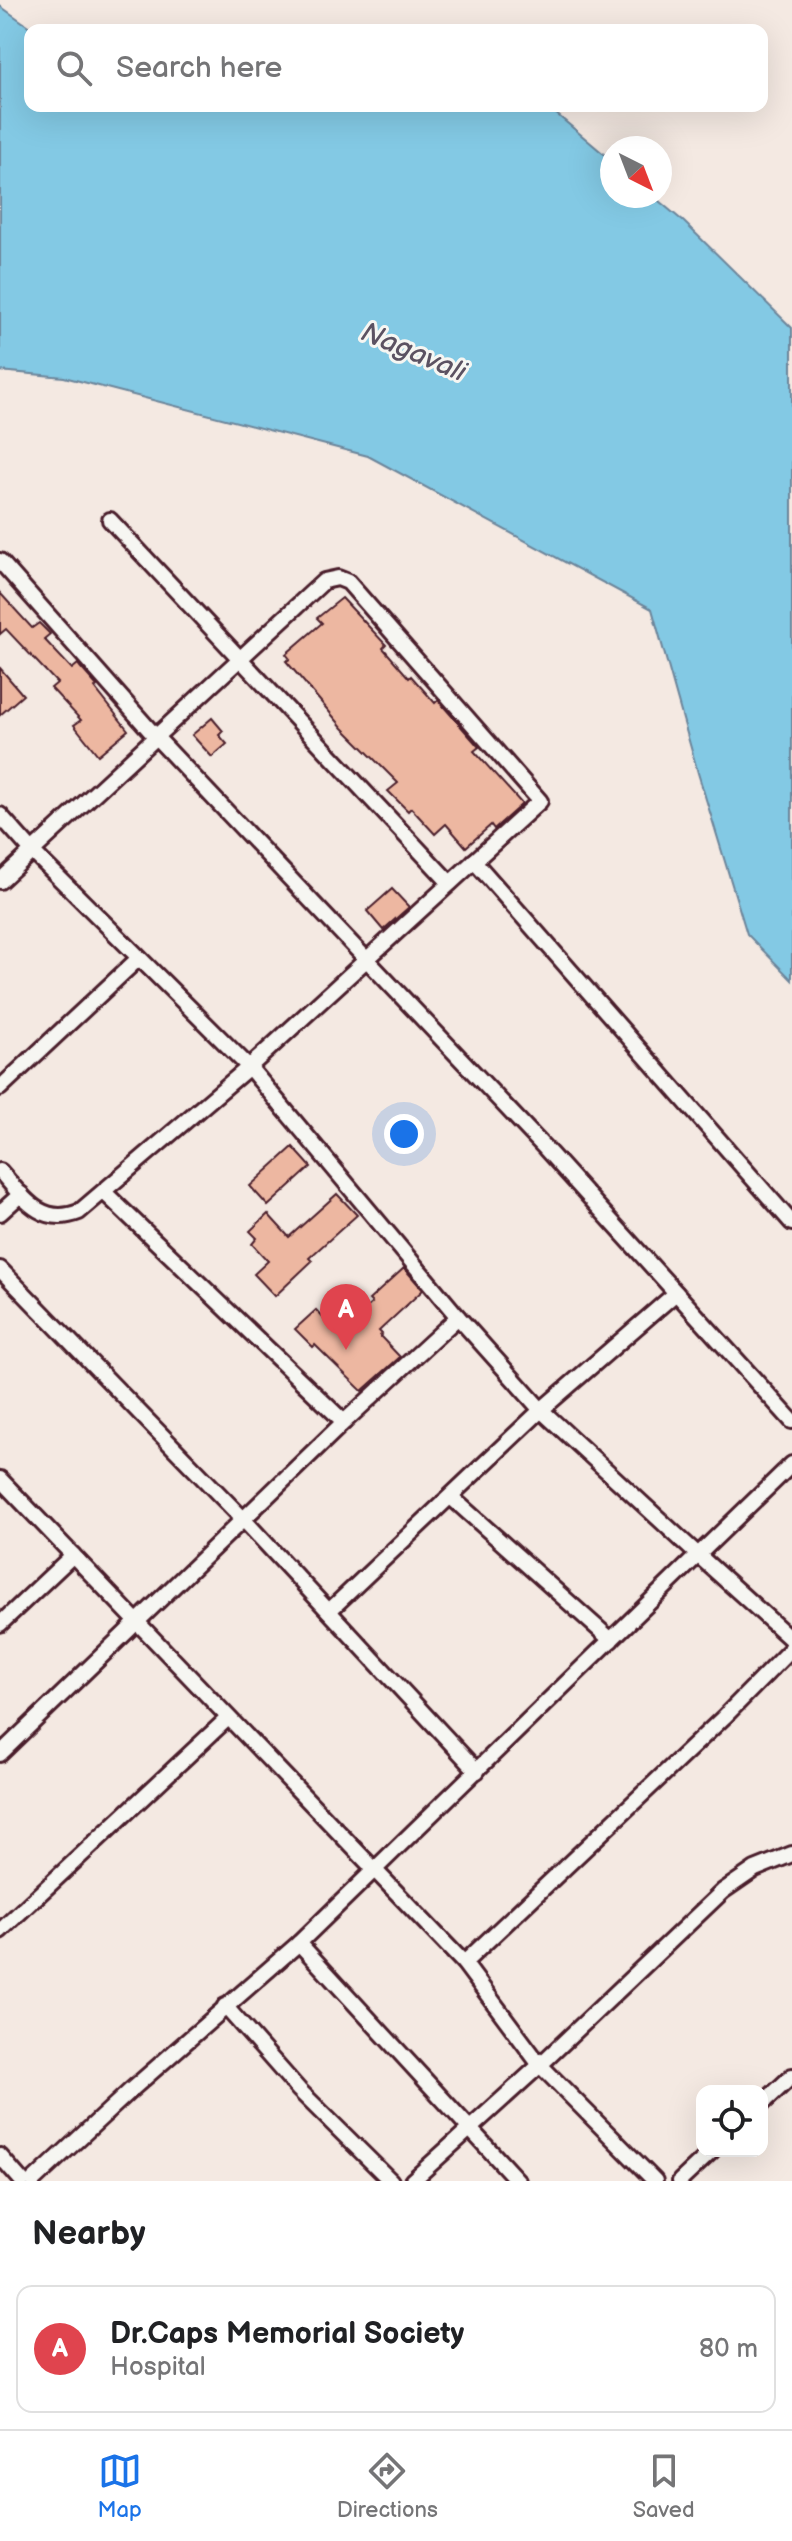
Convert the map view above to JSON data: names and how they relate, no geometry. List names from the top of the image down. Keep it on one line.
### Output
{"water":["Nagavali"],"north":"bottom right","page":{"search":"Search here","pins":"A","heading":"Nearby","list":[{"mark":"A","name":"Dr.Caps Memorial Society","note":"Hospital","value":"80 m"}],"nav":["Map","Directions","Saved"]}}
